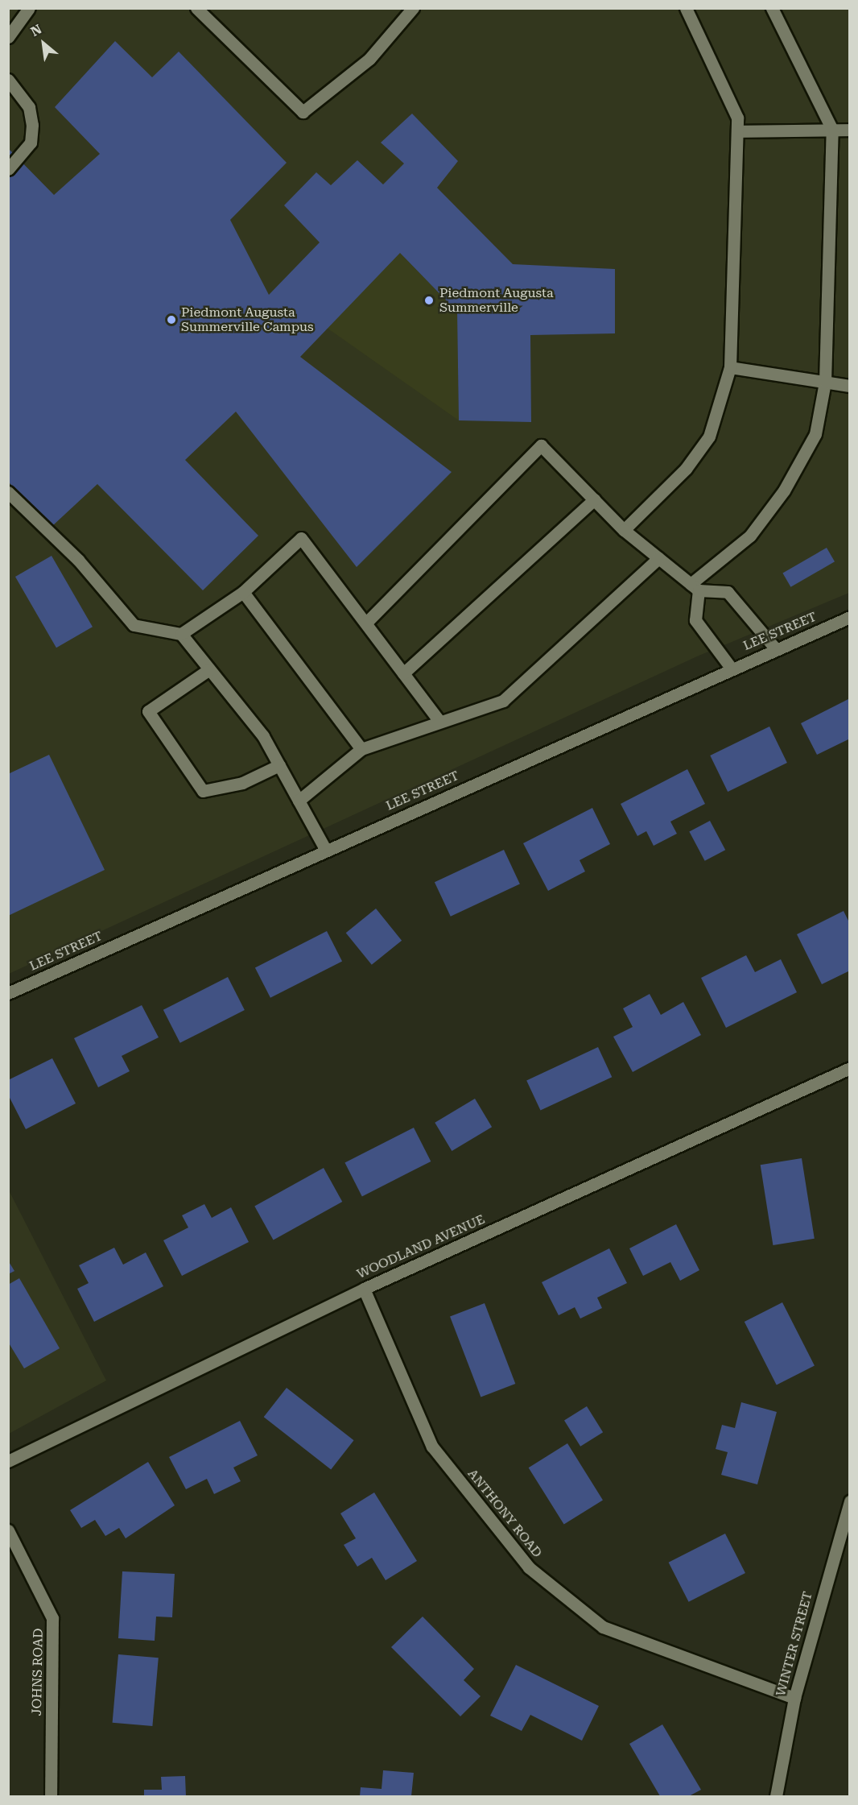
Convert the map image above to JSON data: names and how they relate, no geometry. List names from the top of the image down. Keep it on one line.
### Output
{"streets":{"street":["LEE STREET","WOODLAND AVENUE","ANTHONY ROAD","WINTER STREET","JOHNS ROAD"]},"crossings":[["WOODLAND AVENUE","ANTHONY ROAD"],["ANTHONY ROAD","WINTER STREET"]],"places":["Piedmont Augusta Summerville","Piedmont Augusta Summerville Campus"],"north":"top left"}
